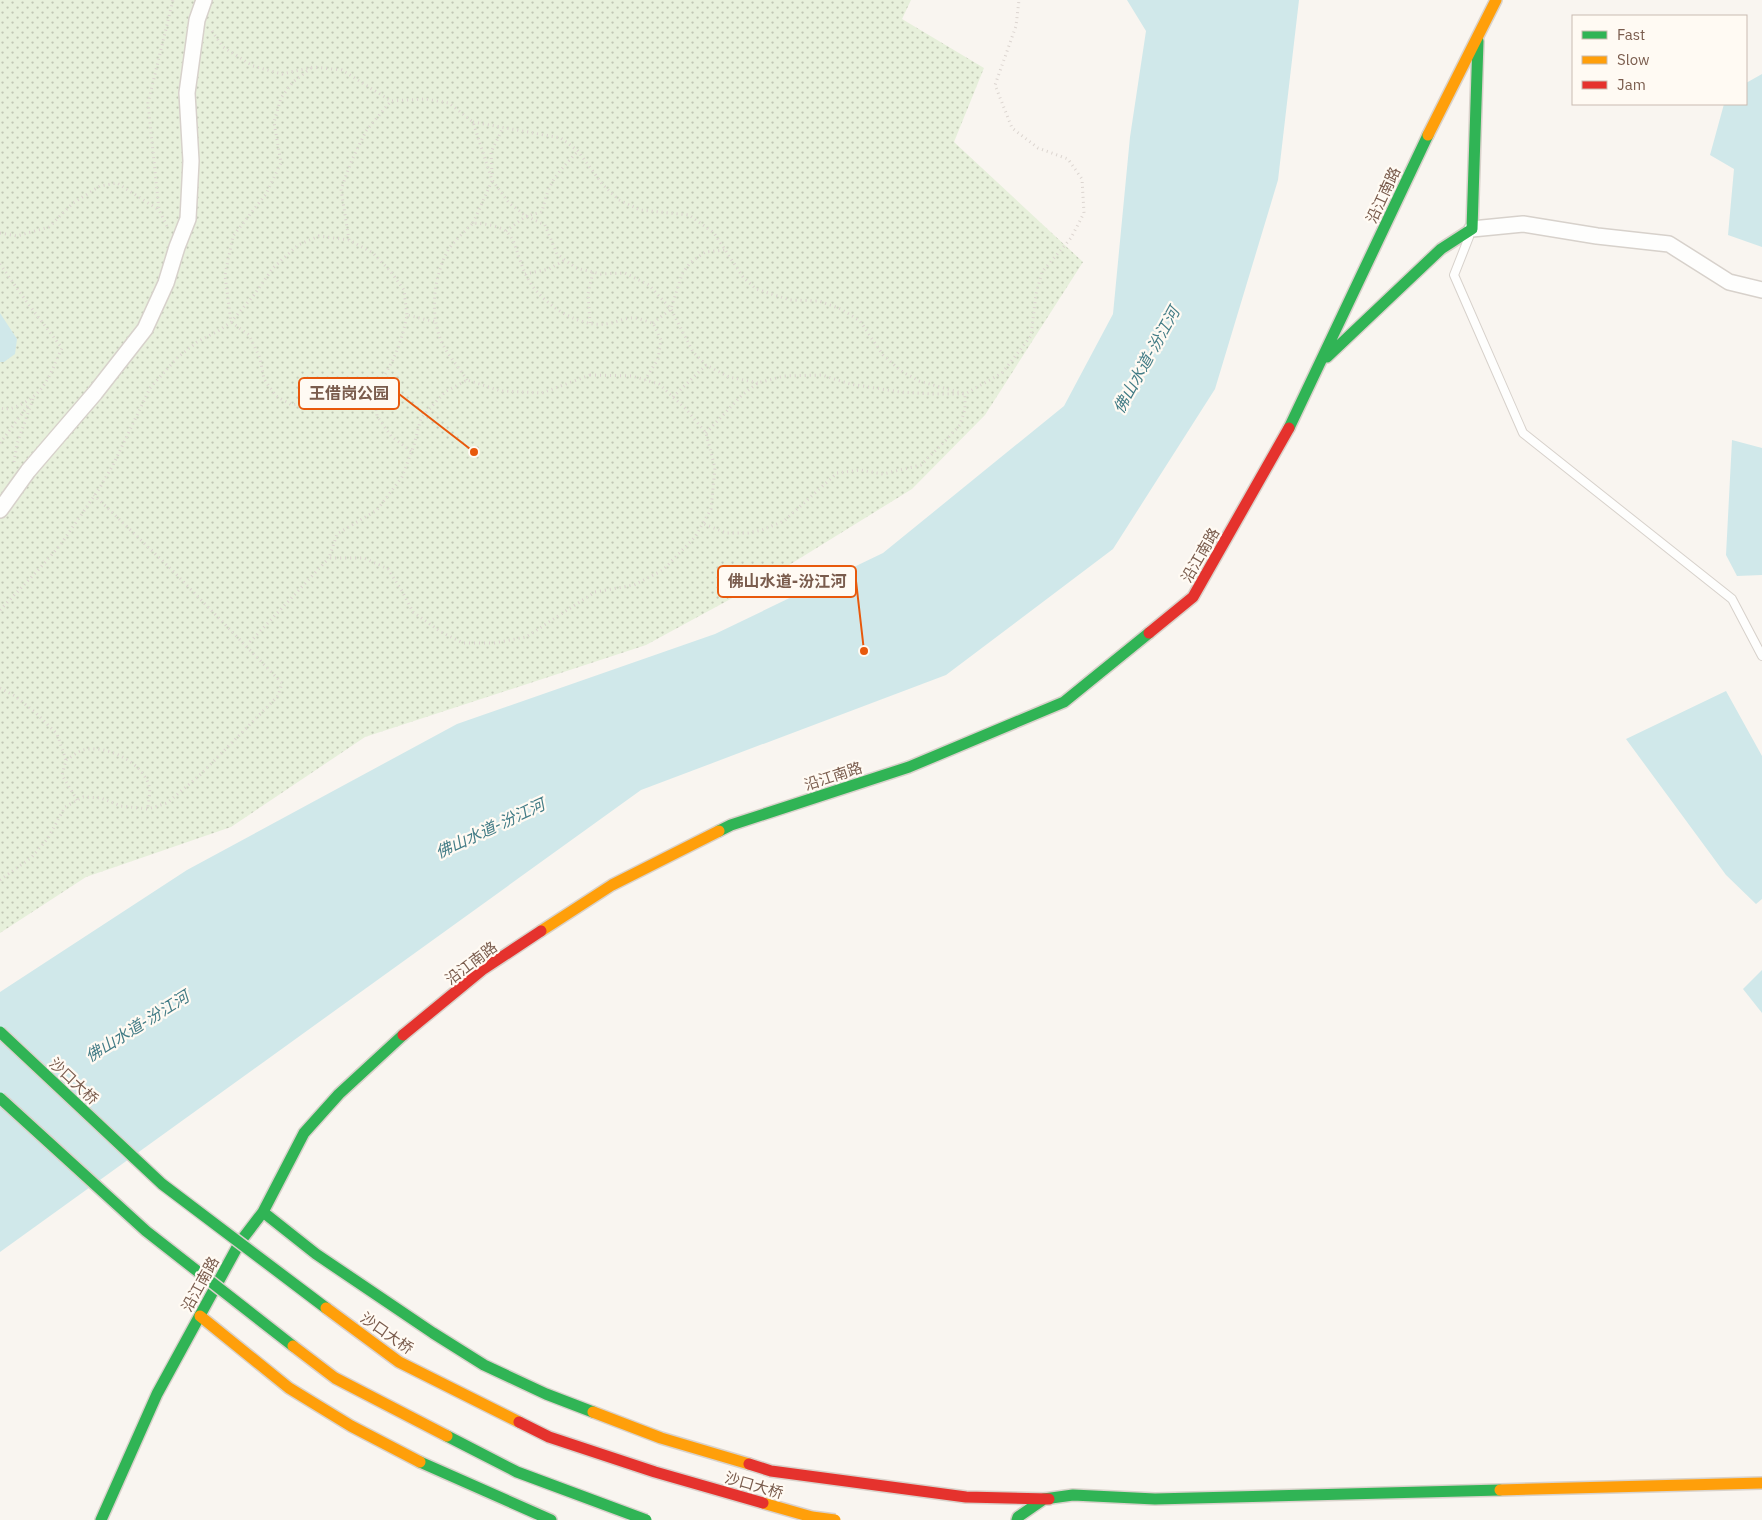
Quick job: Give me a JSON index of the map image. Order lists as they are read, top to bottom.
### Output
{
  "streets": {
    "main road": ["沿江南路", "沙口大桥"]
  },
  "water": ["佛山水道-汾江河"],
  "places": ["王借岗公园", "佛山水道-汾江河"],
  "legend": ["Fast", "Slow", "Jam"]
}
